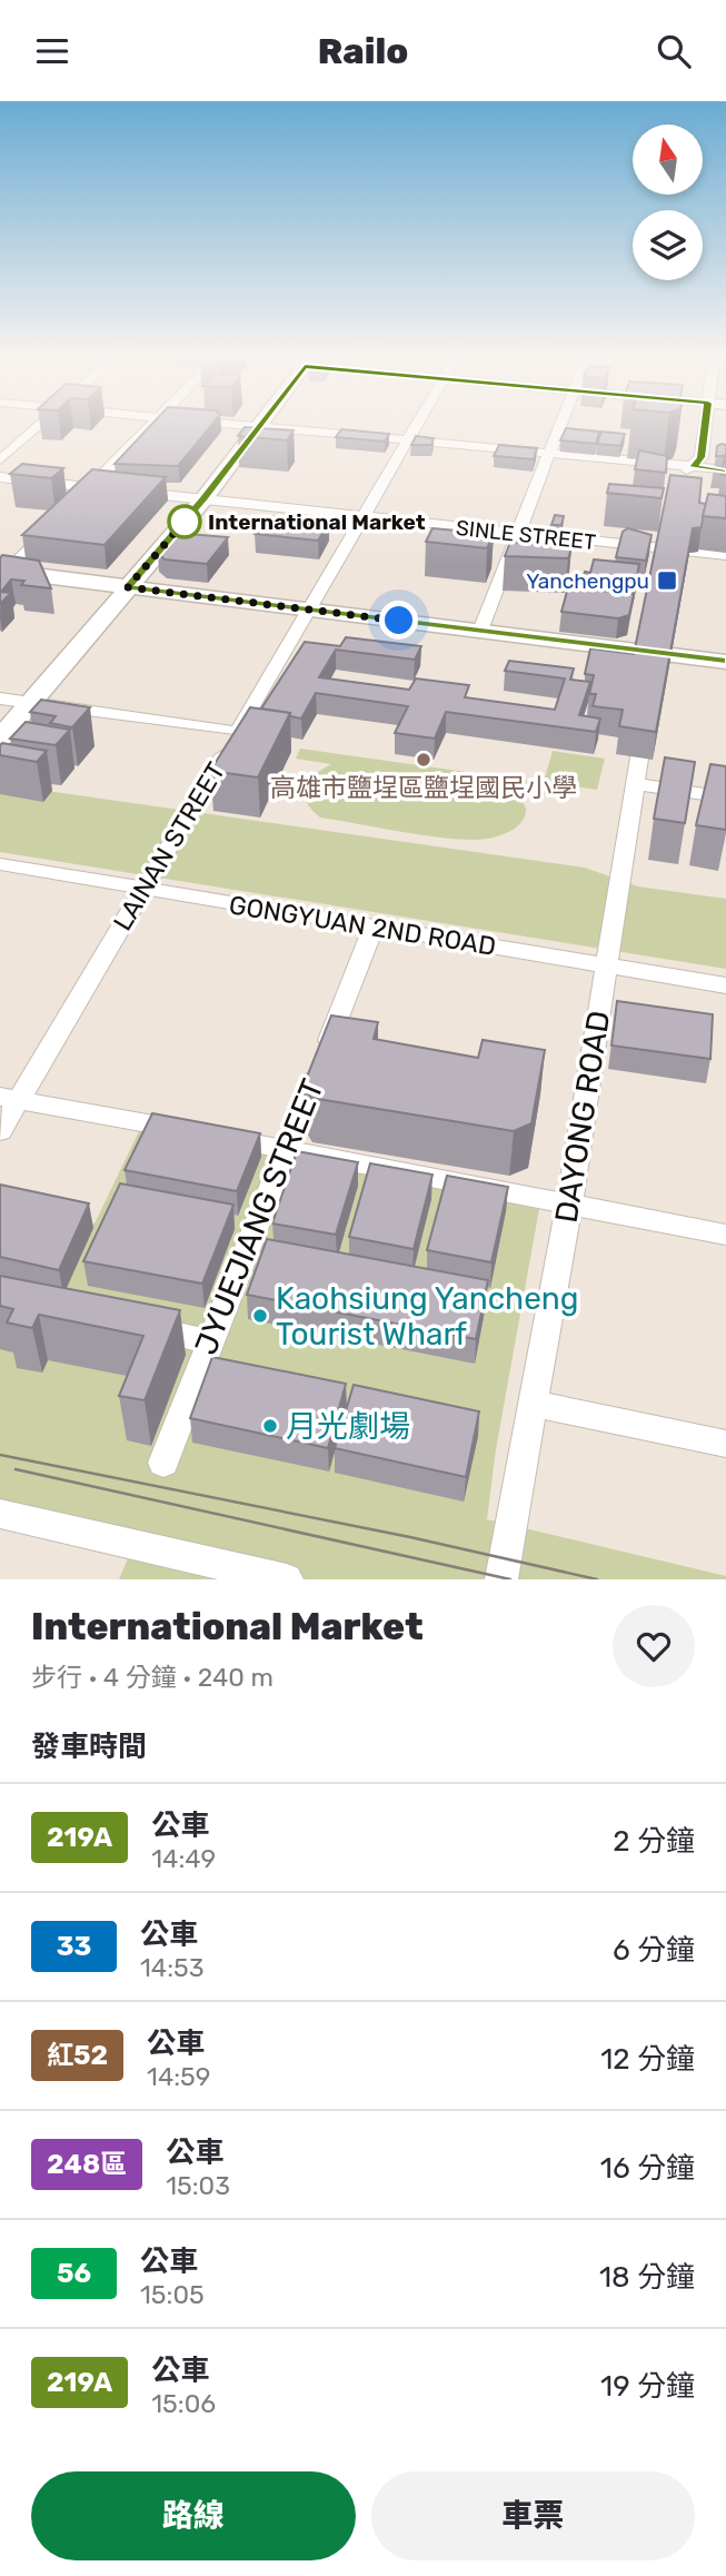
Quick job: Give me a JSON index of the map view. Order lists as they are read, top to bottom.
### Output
{
  "streets": {
    "street": [
      "SINLE STREET",
      "LAINAN STREET",
      "GONGYUAN 2ND ROAD",
      "DAYONG ROAD",
      "JYUEJIANG STREET"
    ]
  },
  "crossings": [
    ["SINLE STREET", "LAINAN STREET"],
    ["LAINAN STREET", "GONGYUAN 2ND ROAD"],
    ["GONGYUAN 2ND ROAD", "DAYONG ROAD"],
    ["GONGYUAN 2ND ROAD", "JYUEJIANG STREET"]
  ],
  "places": {
    "other": [
      "International Market",
      "高雄市鹽埕區鹽埕國民小學",
      "Kaohsiung Yancheng Tourist Wharf",
      "月光劇場"
    ],
    "transit": ["Yanchengpu"]
  },
  "lines": ["bus line 219A"],
  "north": "top",
  "page": {
    "header": "Railo",
    "heading": [
      ["International Market", "步行 · 4 分鐘 · 240 m"],
      "發車時間"
    ],
    "list": [
      {
        "mark": "219A",
        "name": "公車",
        "note": "14:49",
        "value": "2 分鐘"
      },
      {
        "mark": "33",
        "name": "公車",
        "note": "14:53",
        "value": "6 分鐘"
      },
      {
        "mark": "紅52",
        "name": "公車",
        "note": "14:59",
        "value": "12 分鐘"
      },
      {
        "mark": "248區",
        "name": "公車",
        "note": "15:03",
        "value": "16 分鐘"
      },
      {
        "mark": "56",
        "name": "公車",
        "note": "15:05",
        "value": "18 分鐘"
      },
      {
        "mark": "219A",
        "name": "公車",
        "note": "15:06",
        "value": "19 分鐘"
      }
    ],
    "buttons": ["路線", "車票"]
  }
}
